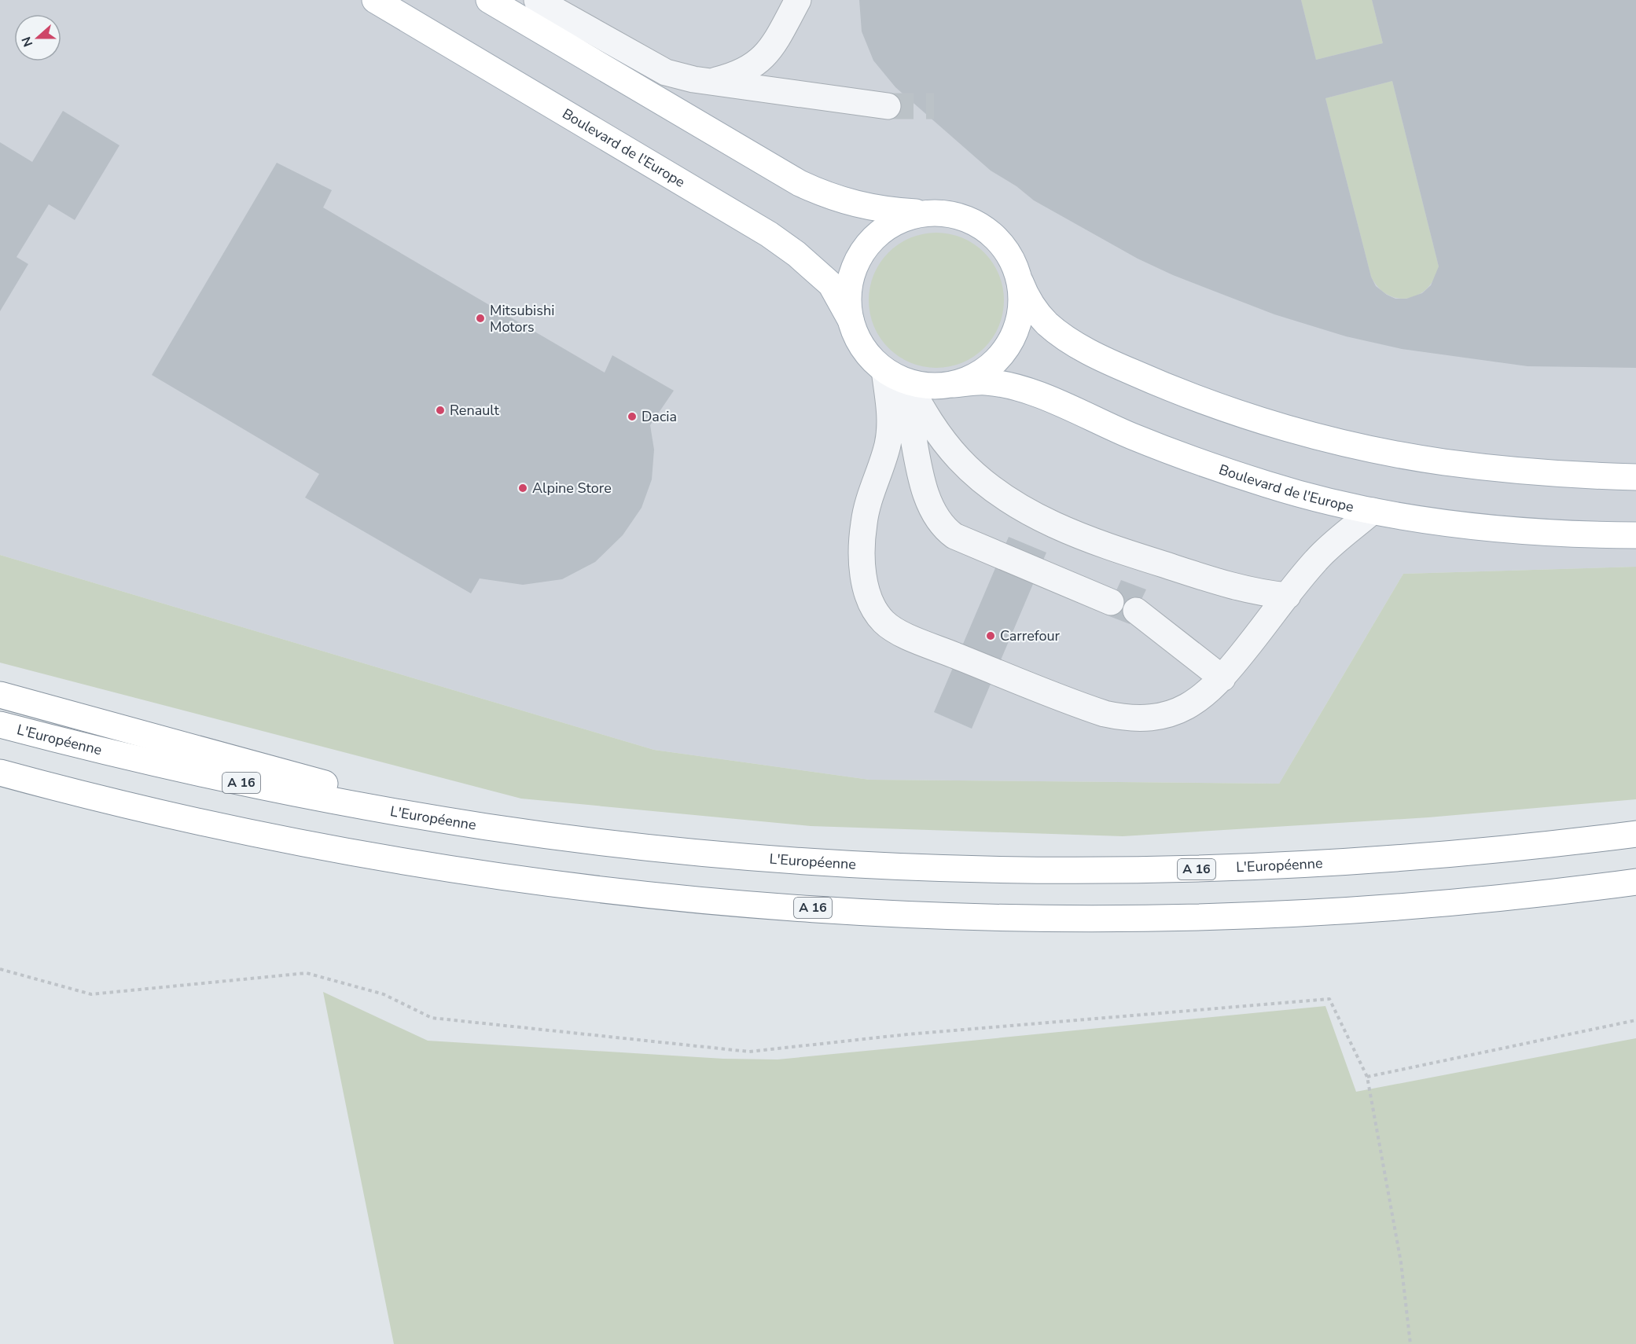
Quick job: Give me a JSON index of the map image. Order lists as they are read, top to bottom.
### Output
{
  "streets": {
    "main road": ["Boulevard de l'Europe", "L'Européenne", "A 16"]
  },
  "places": [
    "Mitsubishi Motors",
    "Renault",
    "Dacia",
    "Alpine Store",
    "Carrefour"
  ],
  "north": "left"
}
